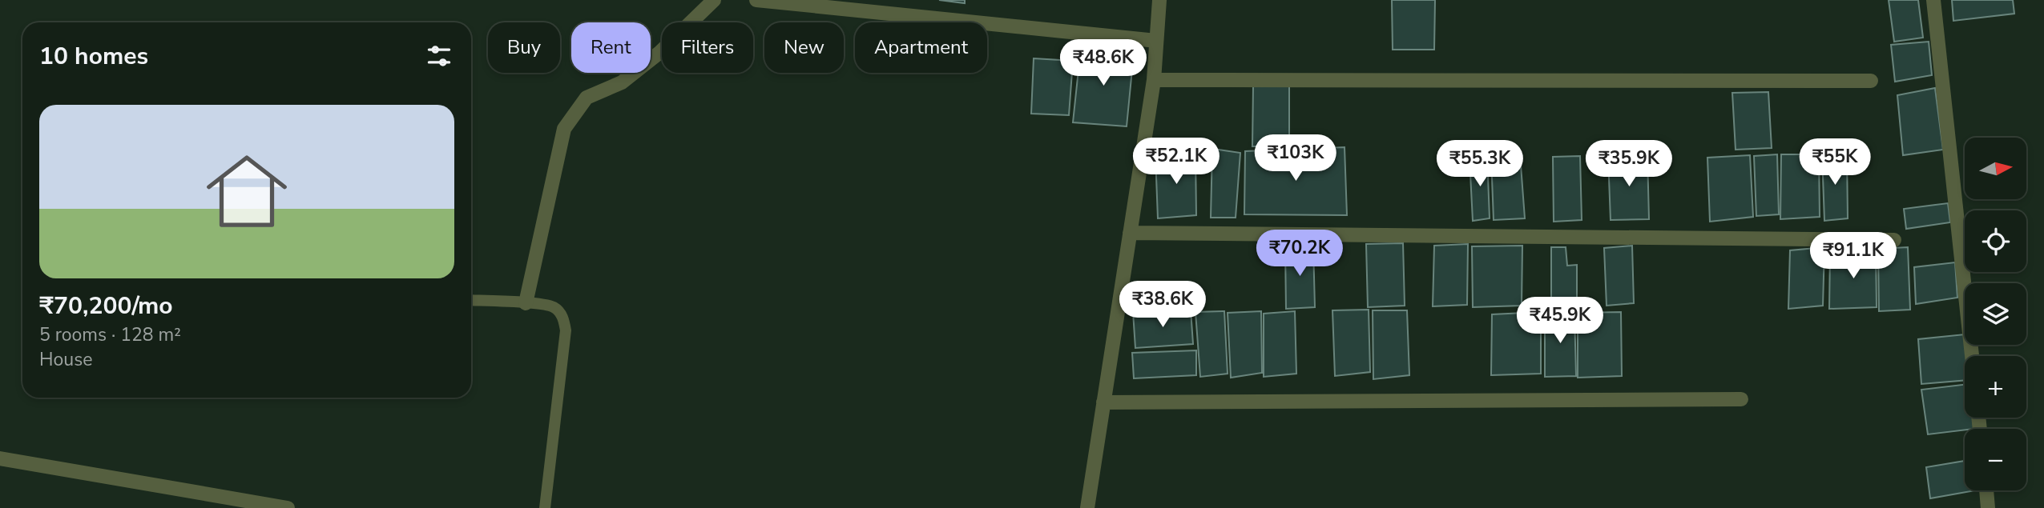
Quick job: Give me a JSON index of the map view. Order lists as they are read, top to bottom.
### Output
{
  "north": "right",
  "page": {
    "chip": [
      "Buy",
      "Rent",
      "Filters",
      "New",
      "Apartment"
    ],
    "heading": "10 homes",
    "price": [
      "₹48.6K",
      "₹103K",
      "₹52.1K",
      "₹55K",
      "₹55.3K",
      "₹35.9K",
      "₹70.2K",
      "₹91.1K",
      "₹38.6K",
      "₹45.9K"
    ],
    "list": [
      {
        "name": "₹70,200/mo",
        "note": "5 rooms · 128 m² · House"
      }
    ],
    "map_buttons": ["+", "−"]
  }
}
